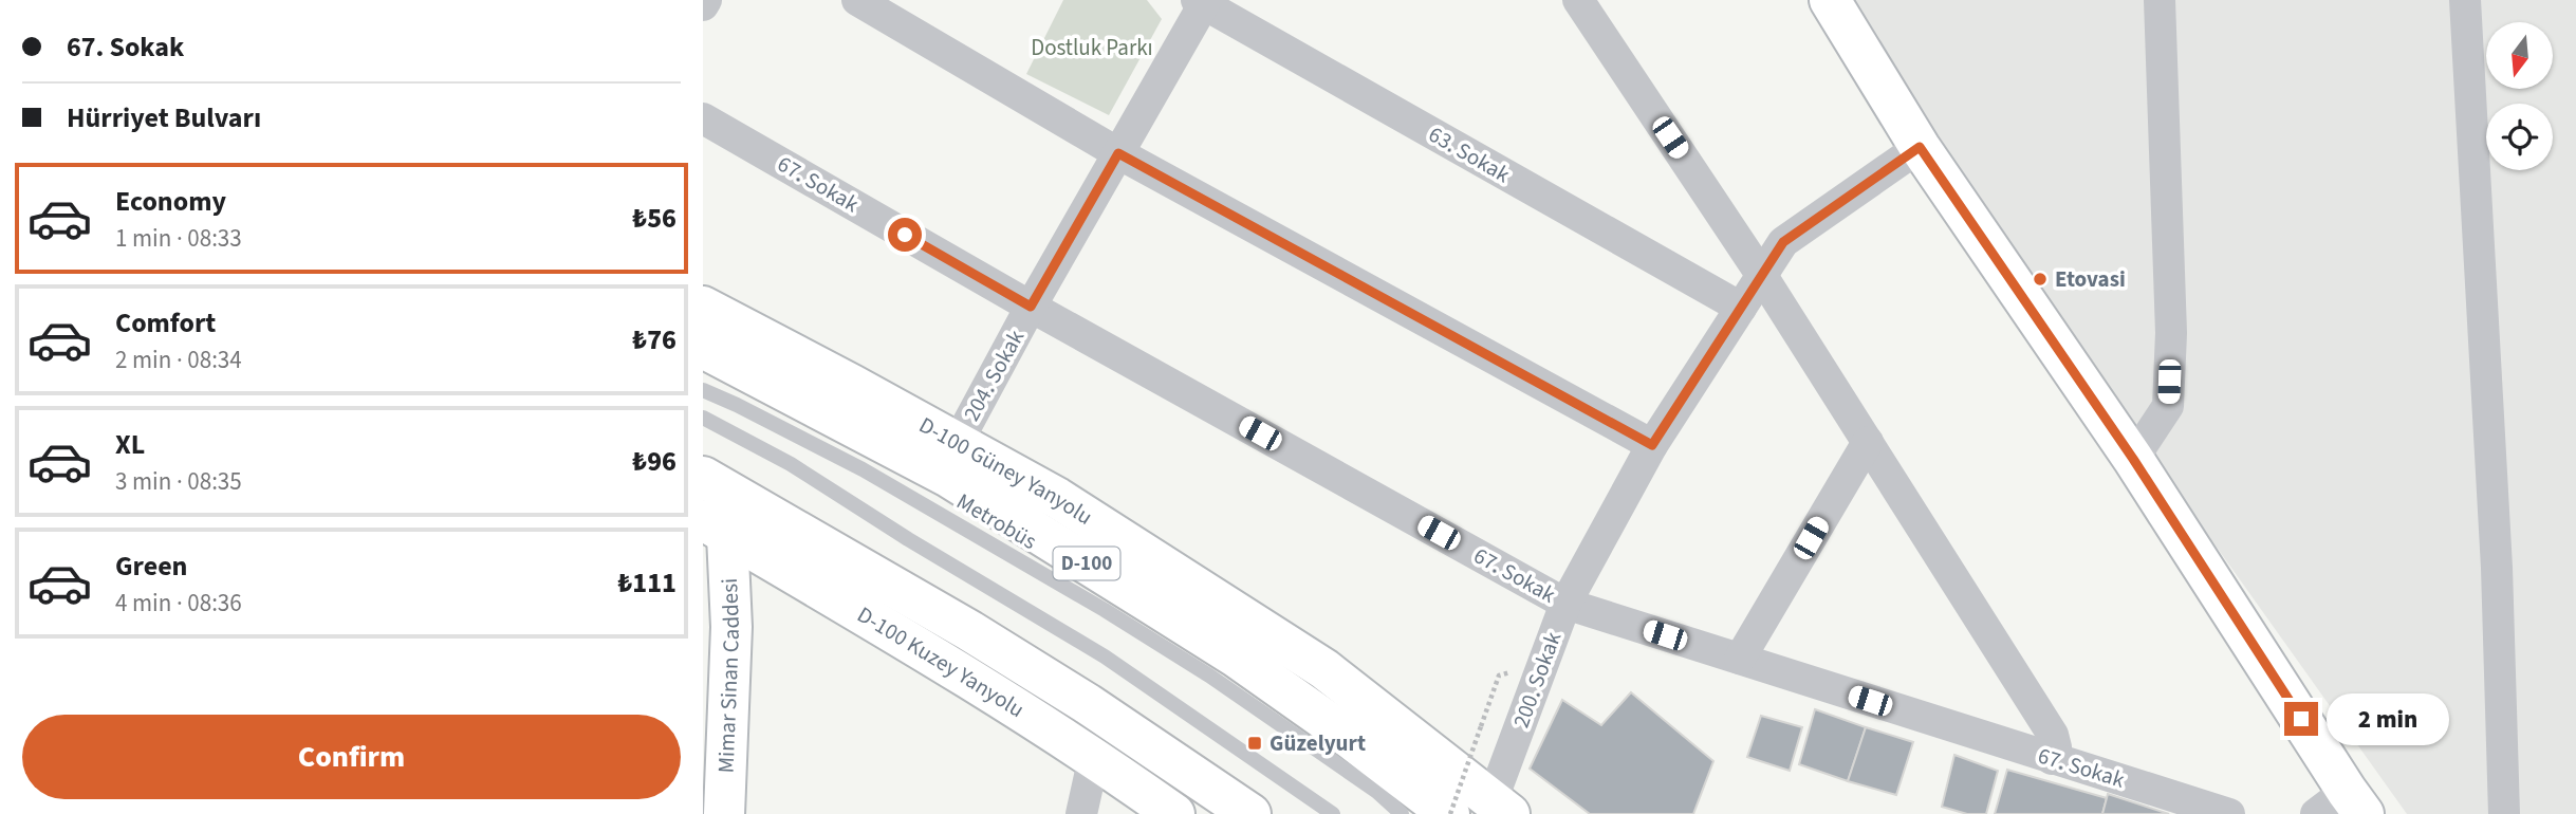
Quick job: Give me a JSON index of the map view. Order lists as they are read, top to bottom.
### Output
{
  "streets": {
    "main road": [
      "D-100 Güney Yanyolu",
      "D-100",
      "D-100 Kuzey Yanyolu",
      "Mimar Sinan Caddesi"
    ],
    "street": [
      "63. Sokak",
      "67. Sokak",
      "204. Sokak",
      "200. Sokak"
    ],
    "lane": ["Metrobüs"]
  },
  "crossings": [
    ["63. Sokak", "204. Sokak"],
    ["63. Sokak", "200. Sokak"],
    ["67. Sokak", "204. Sokak"],
    ["67. Sokak", "200. Sokak"],
    ["204. Sokak", "D-100 Güney Yanyolu"],
    ["D-100 Güney Yanyolu", "200. Sokak"],
    ["D-100 Kuzey Yanyolu", "Mimar Sinan Caddesi"]
  ],
  "parks": ["Dostluk Parkı"],
  "places": {
    "other": ["Etovasi"],
    "transit": ["Güzelyurt"]
  },
  "north": "bottom",
  "page": {
    "banner": ["67. Sokak", "Hürriyet Bulvarı"],
    "list": [
      {
        "name": "Economy",
        "note": "1 min · 08:33",
        "value": "₺56"
      },
      {
        "name": "Comfort",
        "note": "2 min · 08:34",
        "value": "₺76"
      },
      {
        "name": "XL",
        "note": "3 min · 08:35",
        "value": "₺96"
      },
      {
        "name": "Green",
        "note": "4 min · 08:36",
        "value": "₺111"
      }
    ],
    "bubble": "2 min",
    "buttons": "Confirm"
  }
}
